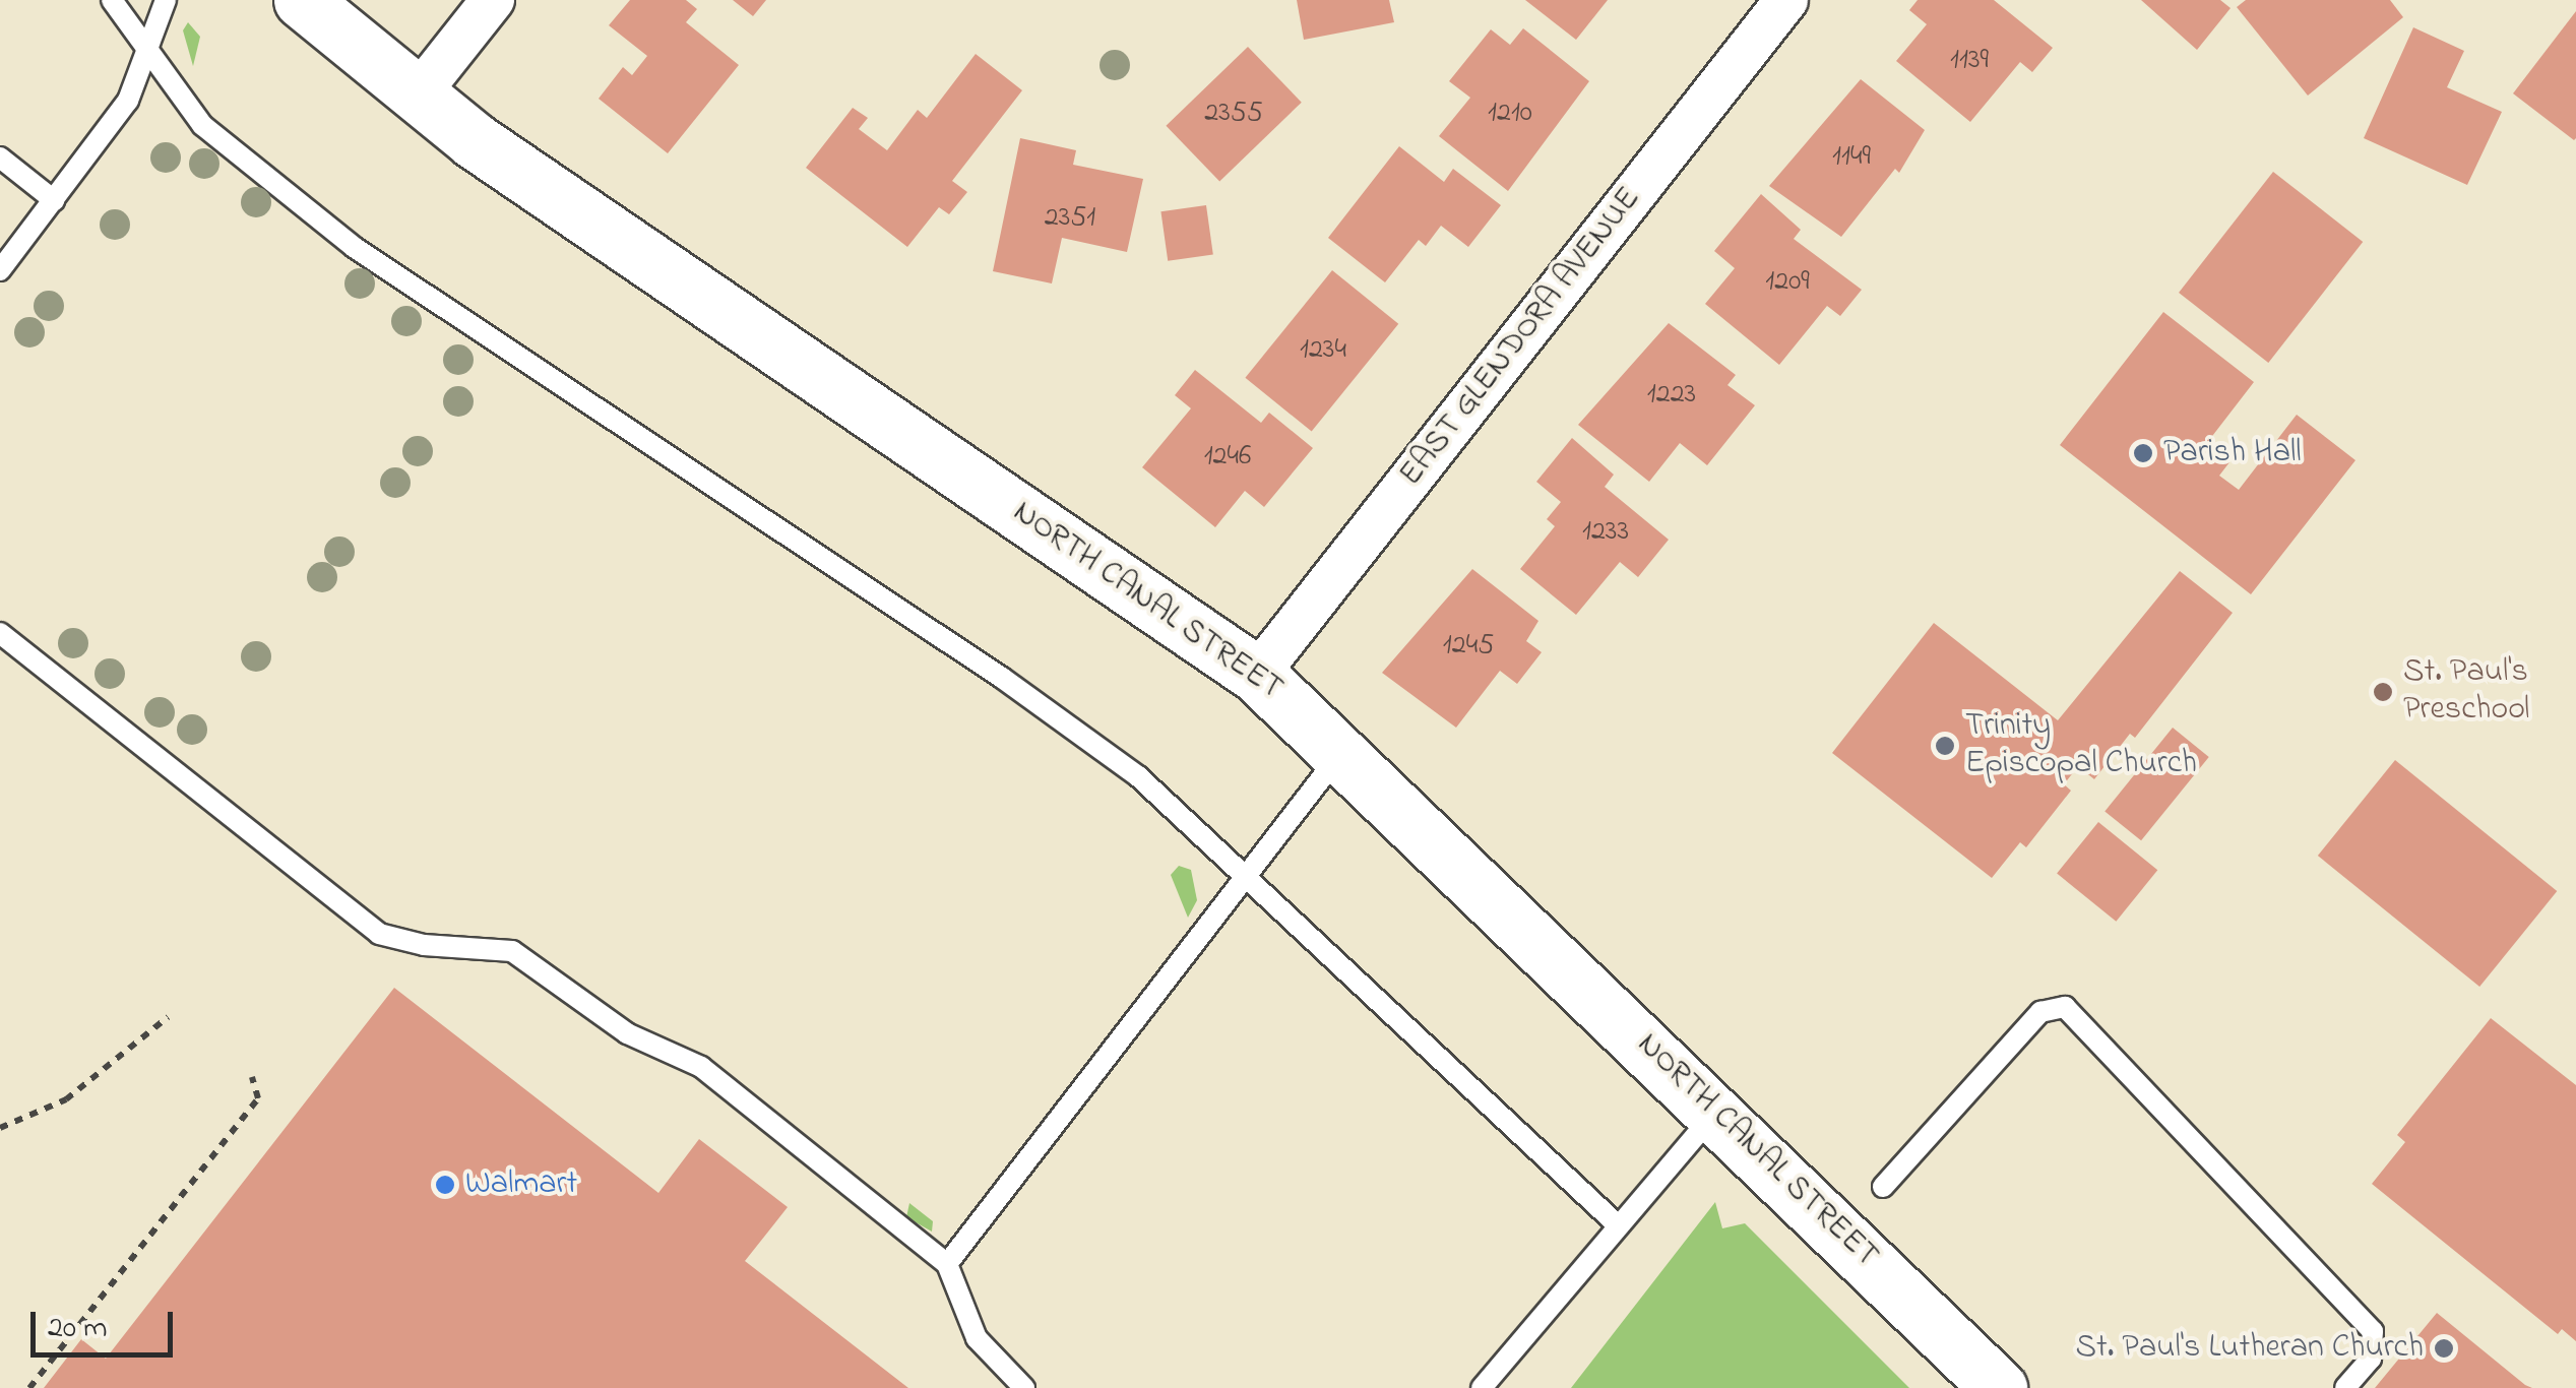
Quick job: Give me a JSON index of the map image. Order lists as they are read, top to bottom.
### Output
{
  "streets": {
    "street": ["EAST GLENDORA AVENUE", "NORTH CANAL STREET"]
  },
  "crossings": [
    ["EAST GLENDORA AVENUE", "NORTH CANAL STREET"]
  ],
  "places": [
    "Parish Hall",
    "St. Paul's Preschool",
    "Trinity Episcopal Church",
    "Walmart",
    "St. Paul's Lutheran Church"
  ],
  "house_numbers": [
    "1139",
    "2355",
    "1210",
    "1149",
    "2351",
    "1209",
    "1234",
    "1223",
    "1246",
    "1233",
    "1245"
  ],
  "scale_bar": "20 m"
}
